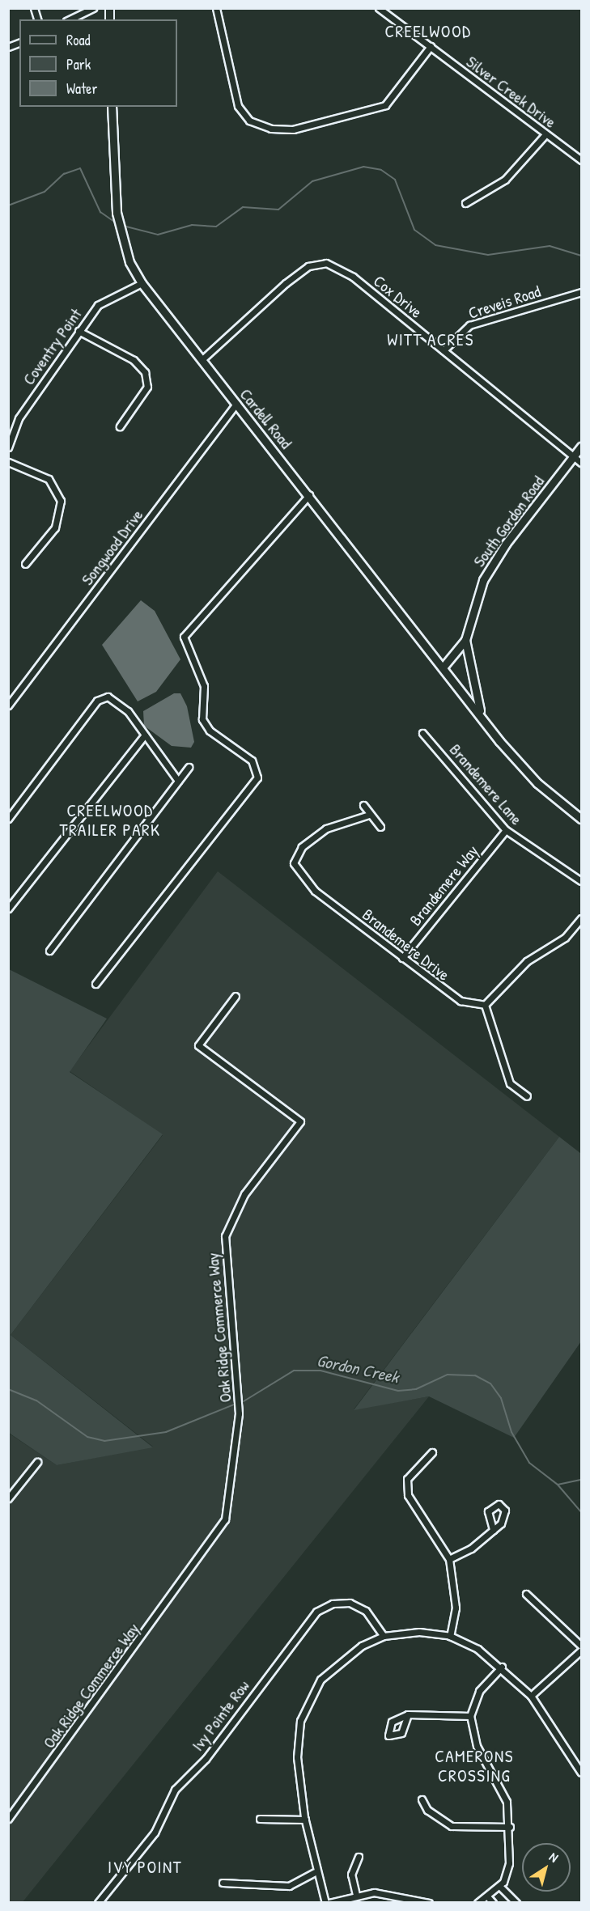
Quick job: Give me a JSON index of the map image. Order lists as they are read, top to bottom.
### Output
{
  "streets": {
    "street": [
      "Silver Creek Drive",
      "Cox Drive",
      "Creveis Road",
      "Coventry Point",
      "Cardell Road",
      "South Gordon Road",
      "Songwood Drive",
      "Brandemere Lane",
      "Brandemere Way",
      "Brandemere Drive",
      "Oak Ridge Commerce Way",
      "Ivy Pointe Row"
    ]
  },
  "crossings": [
    ["Cox Drive", "Creveis Road"],
    ["Cox Drive", "Cardell Road"],
    ["Cox Drive", "South Gordon Road"],
    ["Coventry Point", "Cardell Road"],
    ["Cardell Road", "South Gordon Road"],
    ["Cardell Road", "Songwood Drive"],
    ["Brandemere Lane", "Brandemere Way"],
    ["Brandemere Way", "Brandemere Drive"]
  ],
  "districts": [
    "CREELWOOD",
    "WITT ACRES",
    "CREELWOOD TRAILER PARK",
    "CAMERONS CROSSING",
    "IVY POINT"
  ],
  "water": ["Gordon Creek"],
  "legend": ["Road", "Park", "Water"],
  "north": "top right"
}
